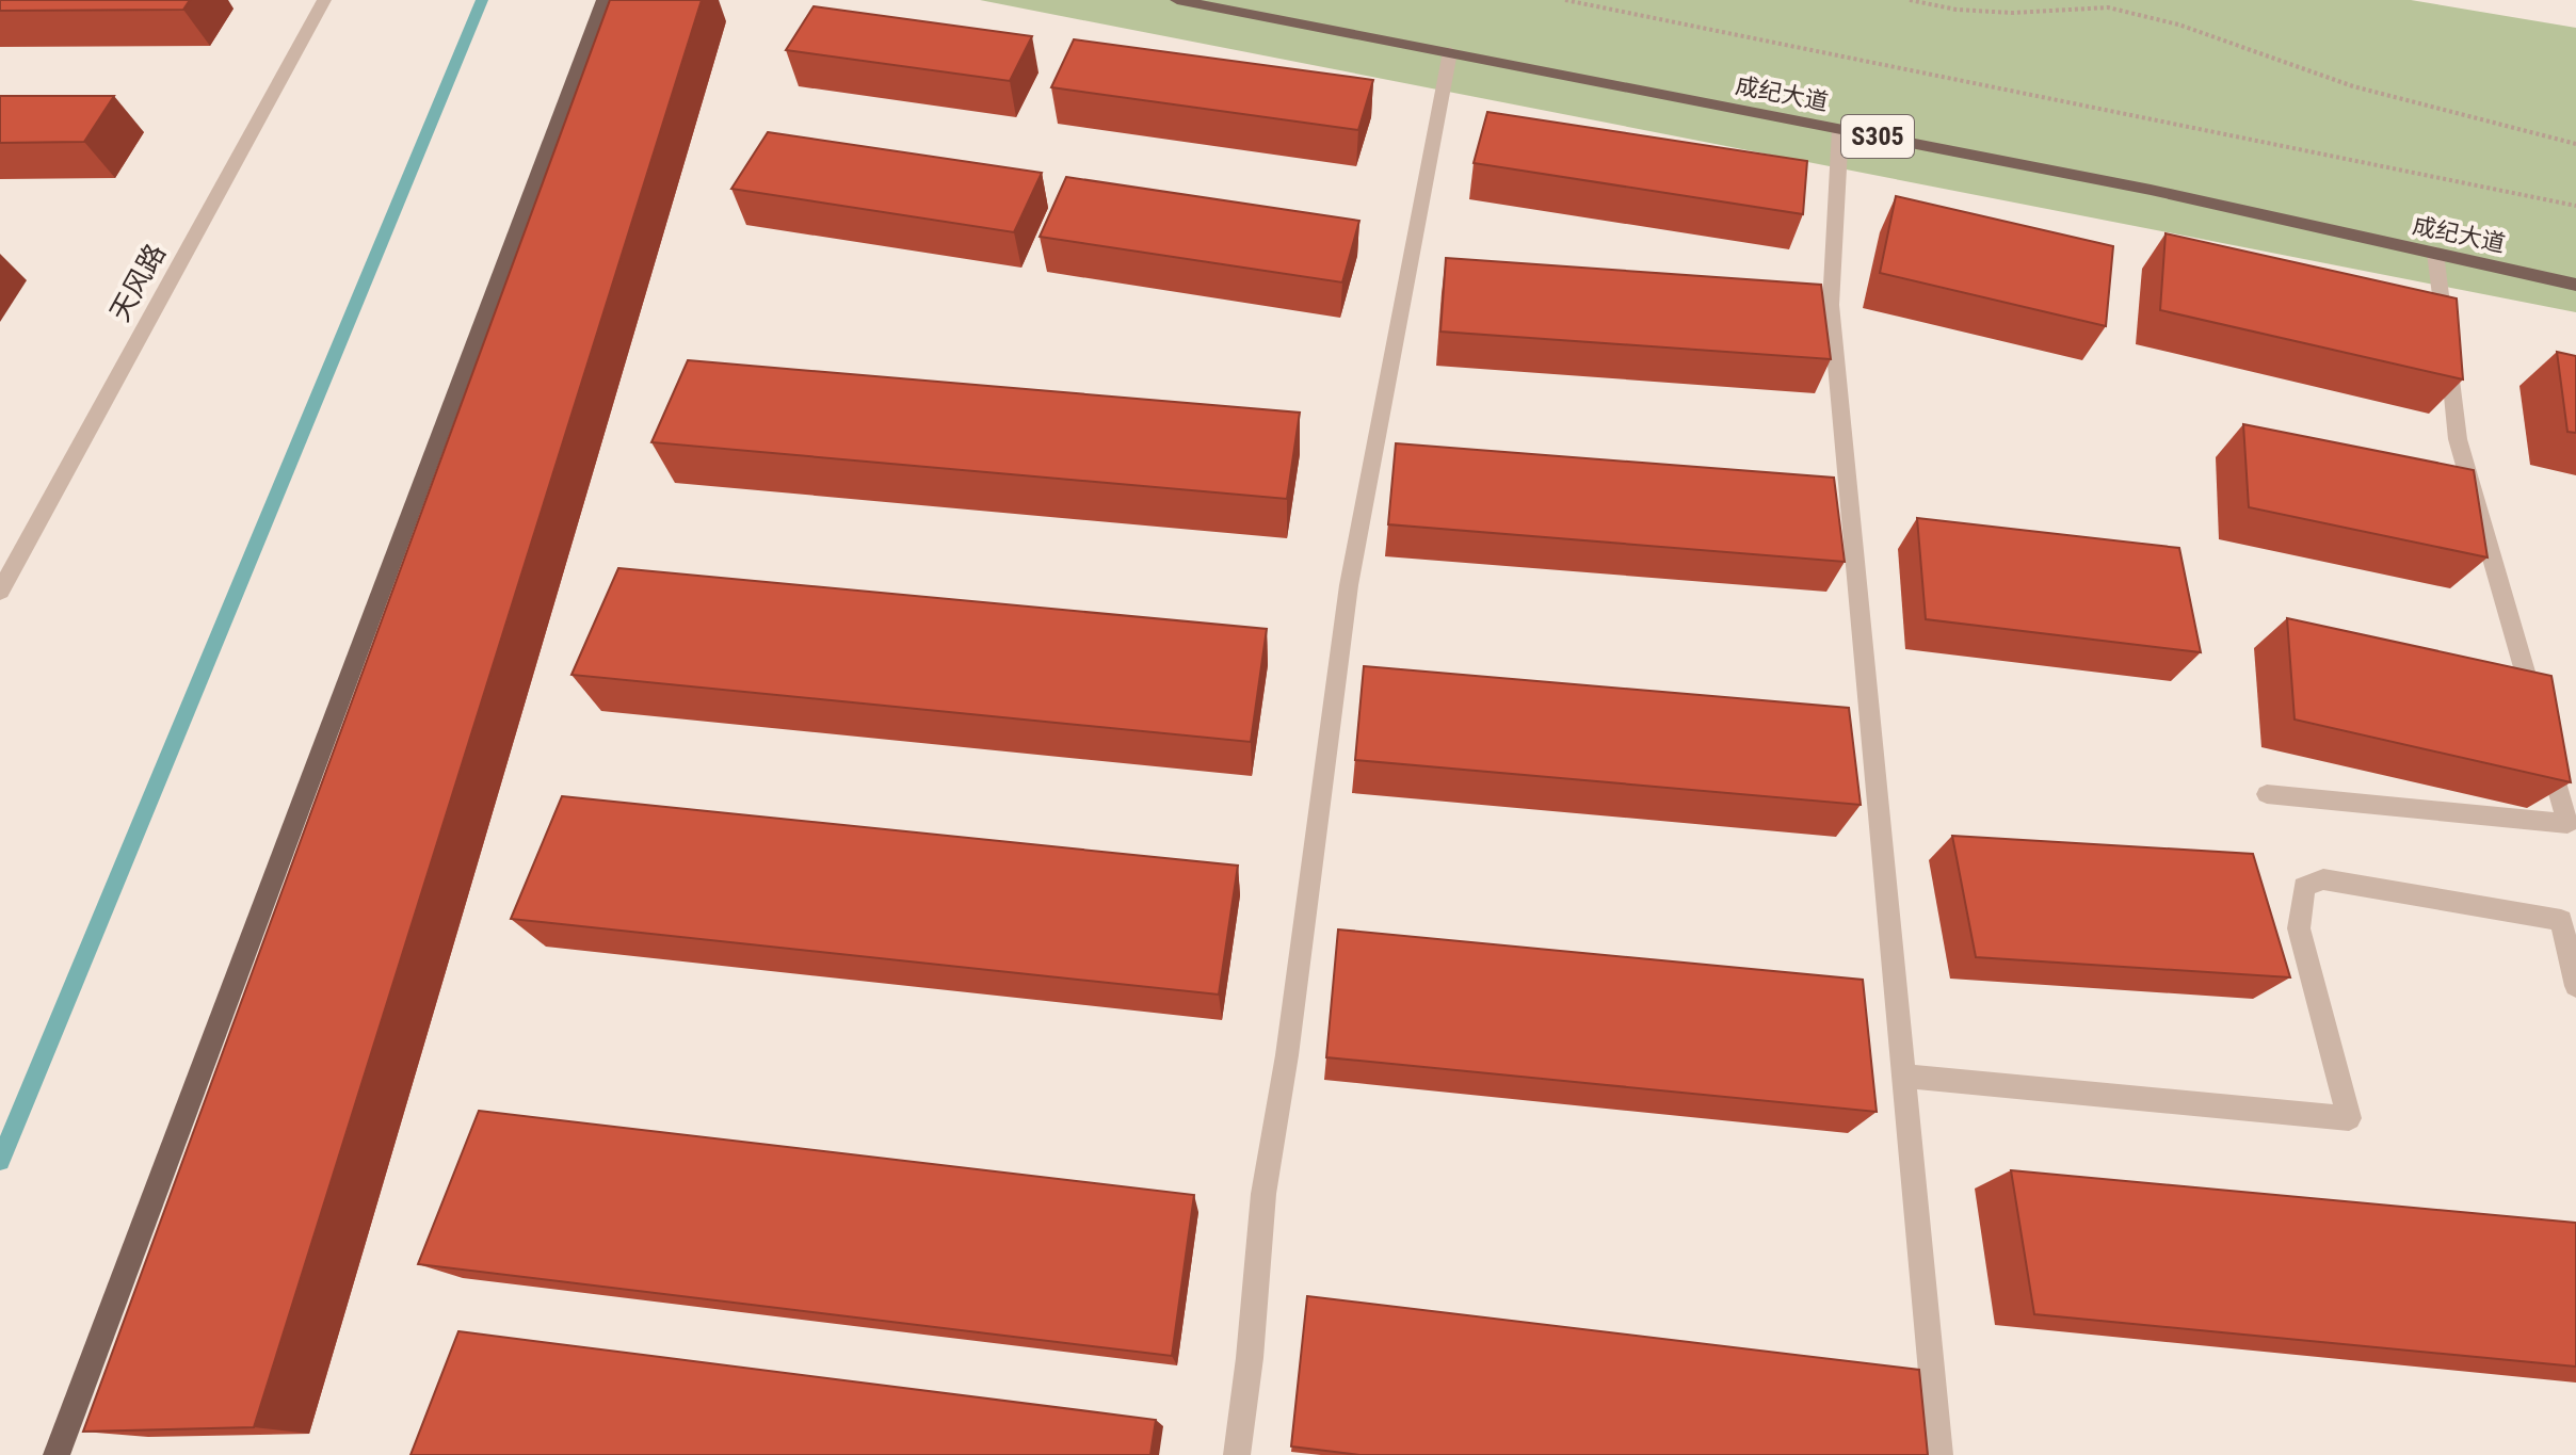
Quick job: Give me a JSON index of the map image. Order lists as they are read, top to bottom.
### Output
{
  "streets": {
    "main road": ["成纪大道", "S305"],
    "street": ["天风路"]
  }
}
